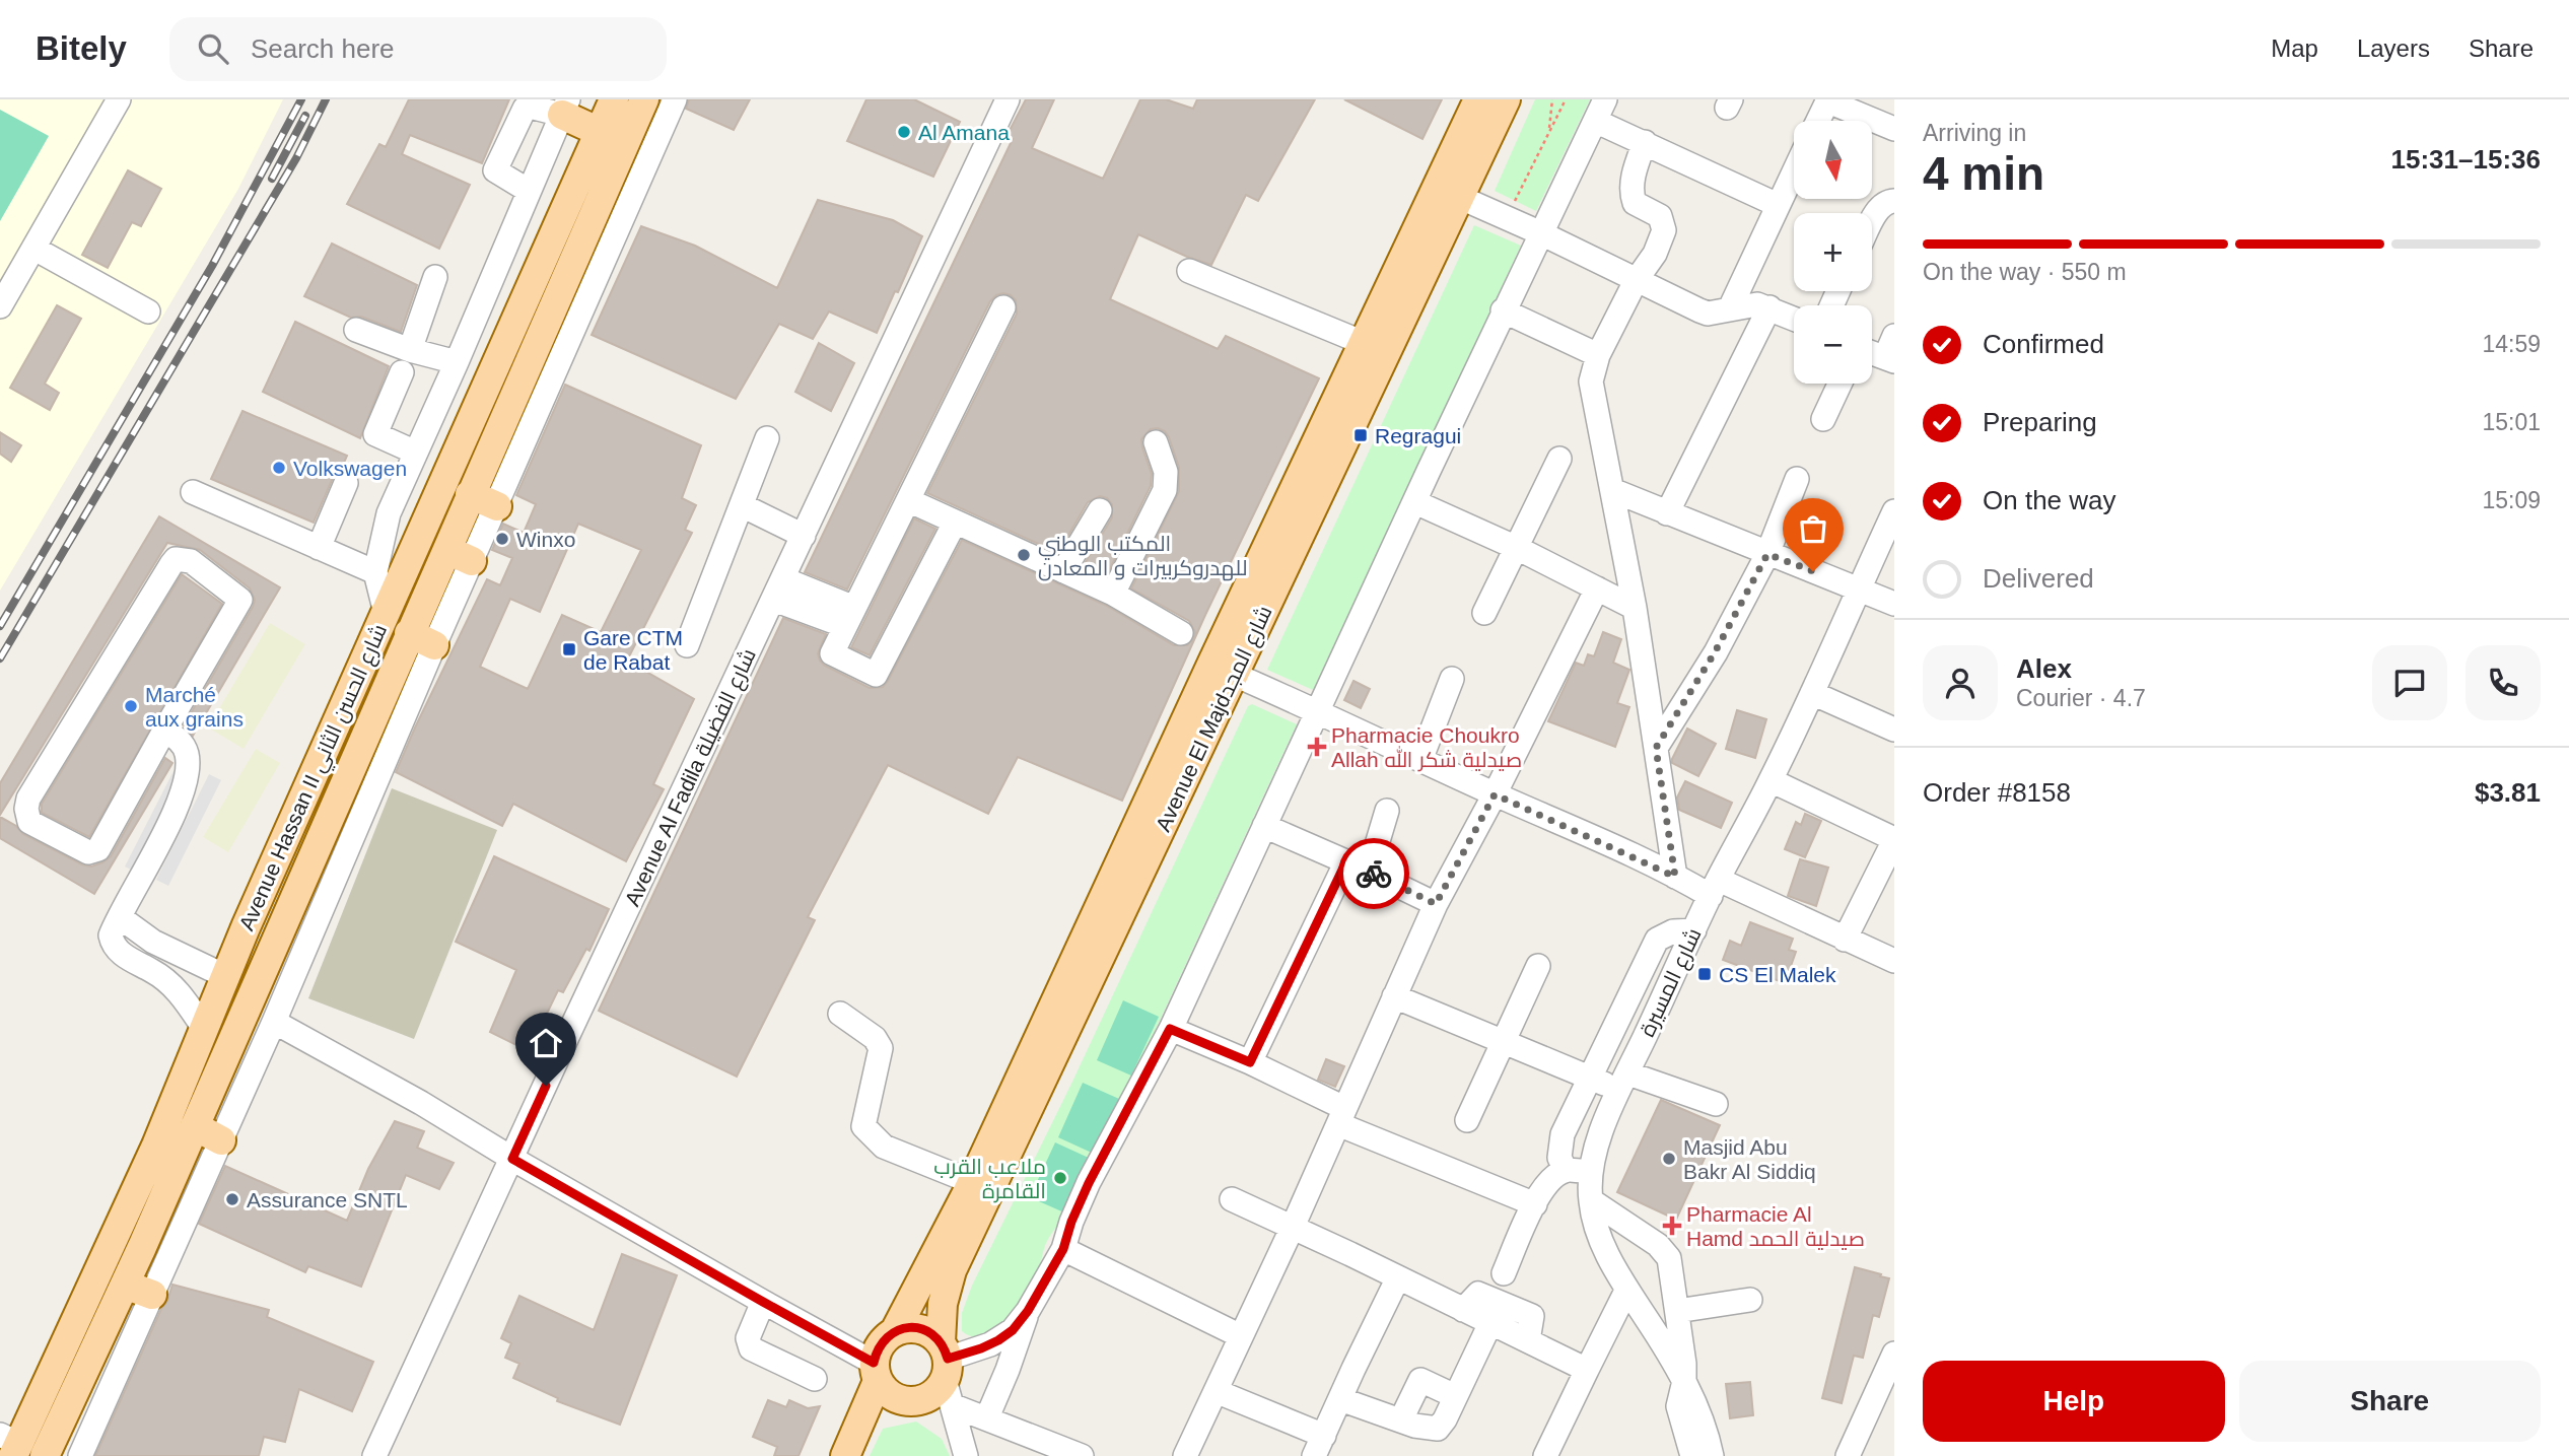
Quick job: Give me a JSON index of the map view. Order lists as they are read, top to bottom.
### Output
{
  "streets": {
    "main road": ["Avenue El Majdشارع المجد", "Avenue Hassan II شارع الحسن الثاني"],
    "street": ["Avenue Al Fadila شارع الفضيلة", "شارع المسيرة"]
  },
  "places": {
    "other": [
      "Al Amana",
      "Volkswagen",
      "Winxo",
      "المكتب الوطني للهدروكربيرات و المعادن",
      "Marché aux grains",
      "Masjid Abu Bakr Al Siddiq",
      "ملاعب القرب القامرة",
      "Assurance SNTL"
    ],
    "transit": ["Regragui", "Gare CTM de Rabat", "CS El Malek"],
    "health": ["Pharmacie Choukro Allah صيدلية شكر الله", "Pharmacie Al Hamd صيدلية الحمد"]
  },
  "north": "bottom",
  "page": {
    "header": "Bitely",
    "search": "Search here",
    "nav": ["Map", "Layers", "Share"],
    "heading": ["4 min", "Arriving in", "15:31–15:36"],
    "panel": [
      "Alex",
      "Courier · 4.7",
      "Order #8158",
      "$3.81"
    ],
    "map_buttons": ["+", "−"],
    "bar": "On the way · 550 m",
    "list": [
      ["Confirmed", "14:59"],
      ["Preparing", "15:01"],
      ["On the way", "15:09"],
      "Delivered"
    ],
    "buttons": ["Help", "Share"]
  }
}
